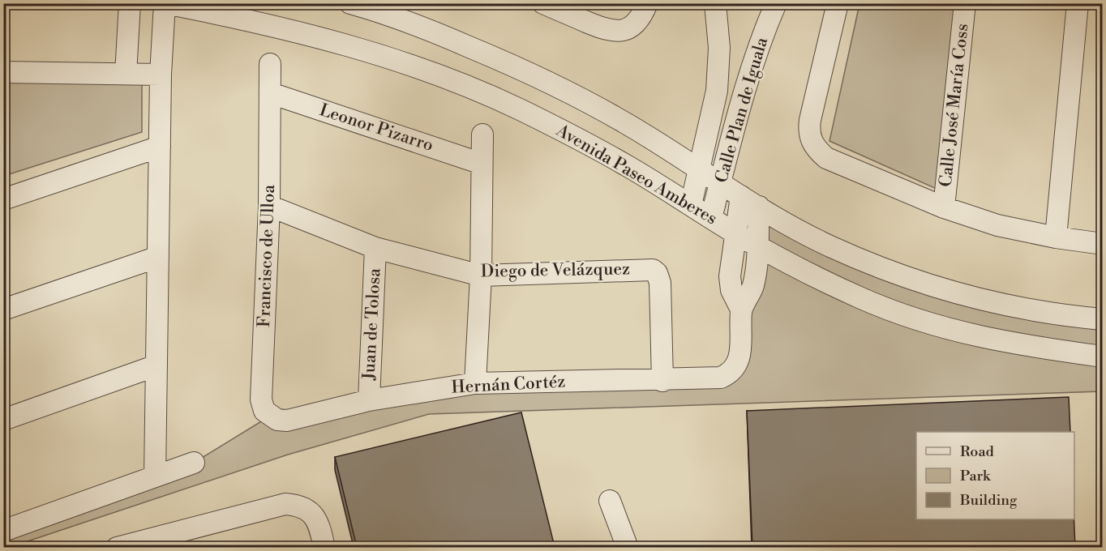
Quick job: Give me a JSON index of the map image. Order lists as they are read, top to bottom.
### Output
{
  "streets": {
    "street": [
      "Calle José María Coss",
      "Calle Plan de Iguala",
      "Leonor Pizarro",
      "Avenida Paseo Amberes",
      "Francisco de Ulloa",
      "Diego de Velázquez",
      "Juan de Tolosa",
      "Hernán Cortéz"
    ]
  },
  "crossings": [
    ["Calle Plan de Iguala", "Avenida Paseo Amberes"],
    ["Leonor Pizarro", "Francisco de Ulloa"],
    ["Francisco de Ulloa", "Diego de Velázquez"],
    ["Francisco de Ulloa", "Hernán Cortéz"],
    ["Diego de Velázquez", "Juan de Tolosa"],
    ["Diego de Velázquez", "Hernán Cortéz"],
    ["Juan de Tolosa", "Hernán Cortéz"]
  ],
  "legend": ["Road", "Park", "Building"]
}
